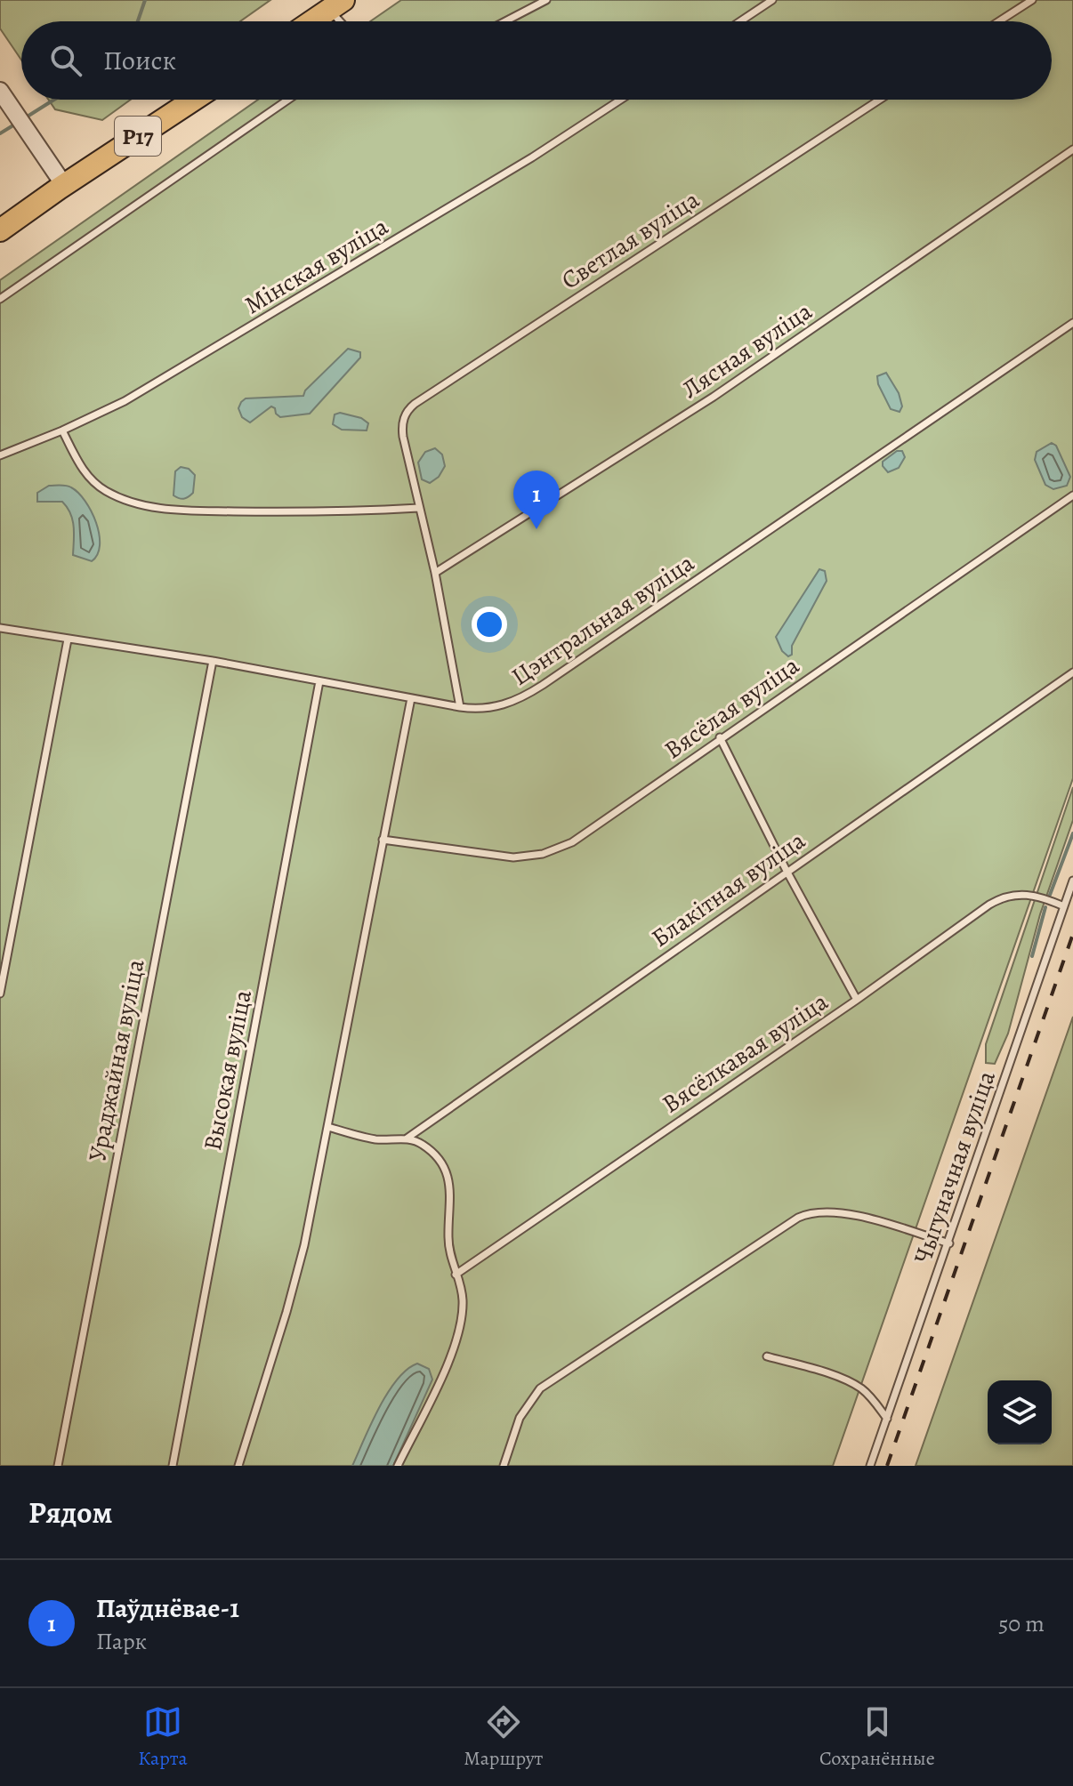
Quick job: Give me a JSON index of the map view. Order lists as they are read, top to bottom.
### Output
{
  "streets": {
    "highway": ["Р17"],
    "lane": [
      "Светлая вуліца",
      "Мінская вуліца",
      "Лясная вуліца",
      "Цэнтральная вуліца",
      "Вясёлая вуліца",
      "Блакітная вуліца",
      "Вясёлкавая вуліца",
      "Ураджайная вуліца",
      "Высокая вуліца",
      "Чыгуначная вуліца"
    ]
  },
  "crossings": [
    ["Цэнтральная вуліца", "Ураджайная вуліца"],
    ["Цэнтральная вуліца", "Высокая вуліца"],
    ["Вясёлкавая вуліца", "Чыгуначная вуліца"]
  ],
  "page": {
    "search": "Поиск",
    "pins": "1",
    "heading": "Рядом",
    "list": [
      {
        "mark": "1",
        "name": "Паўднёвае-1",
        "note": "Парк",
        "value": "50 m"
      }
    ],
    "nav": ["Карта", "Маршрут", "Сохранённые"]
  }
}
